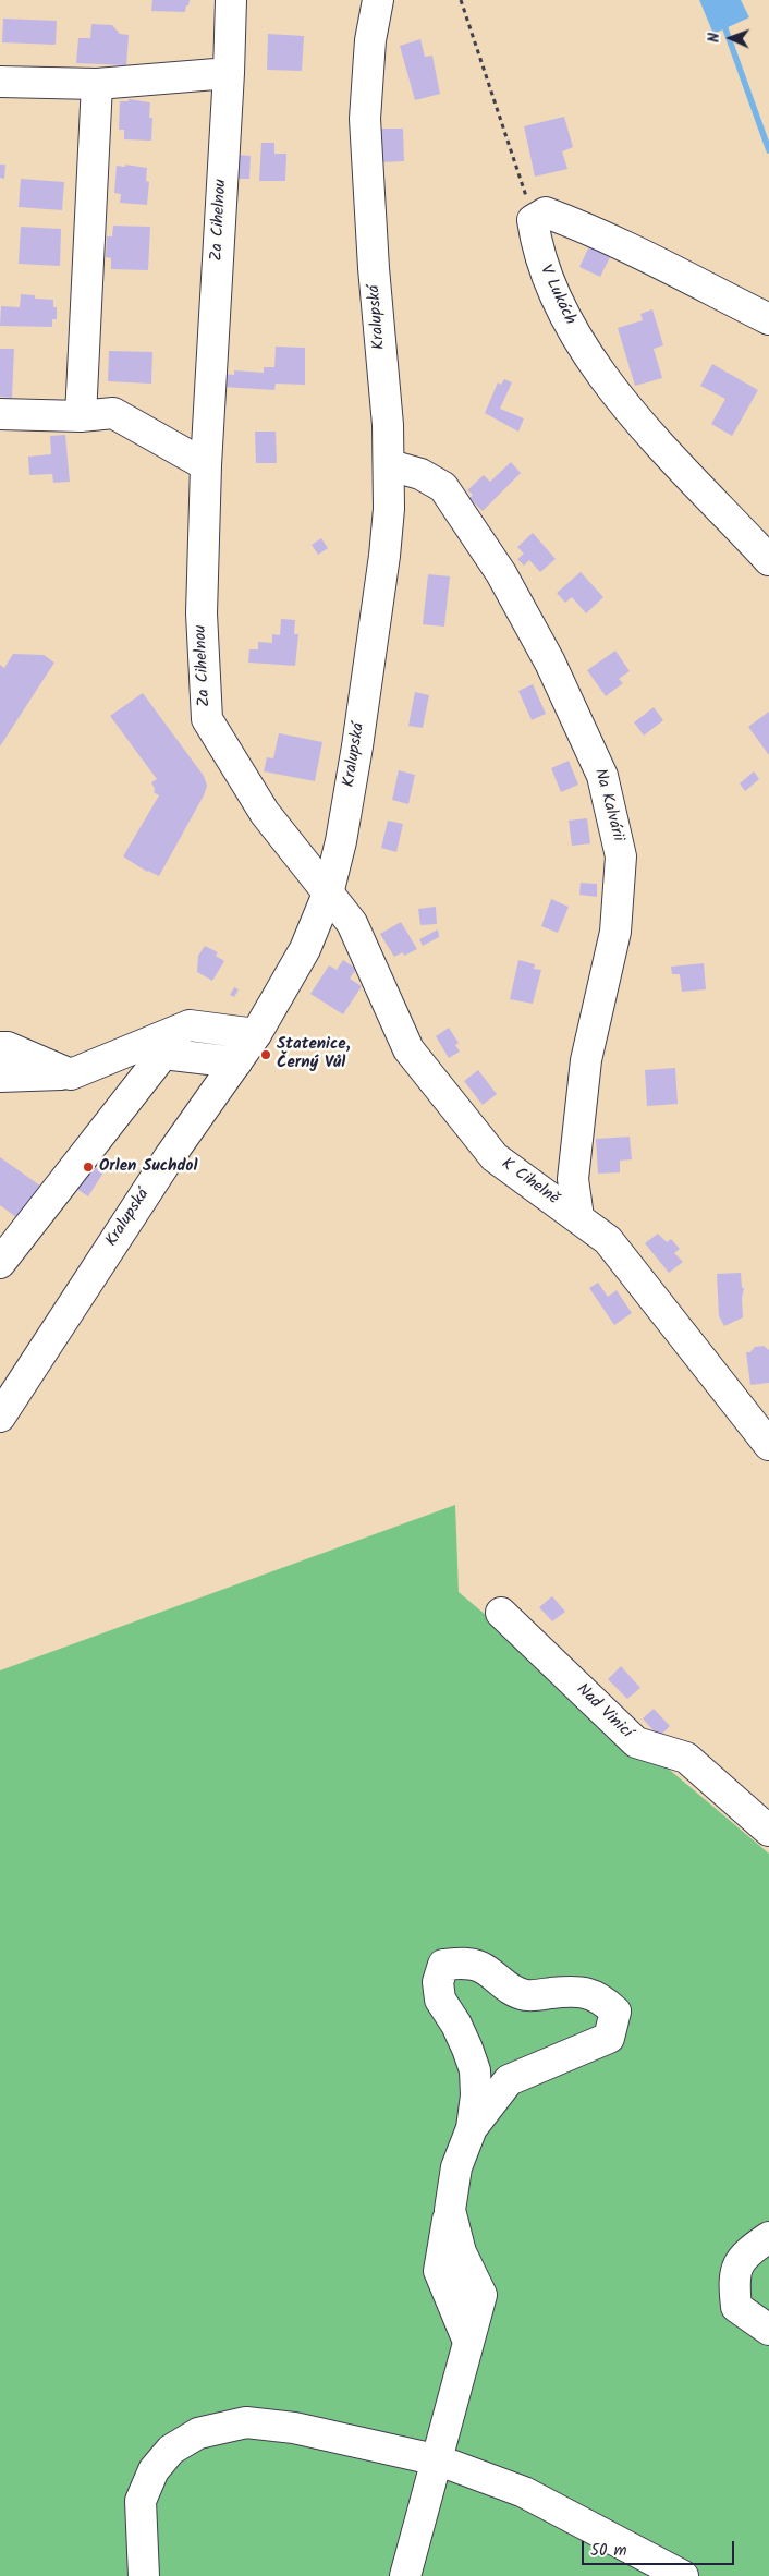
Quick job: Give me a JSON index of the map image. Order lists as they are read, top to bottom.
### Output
{
  "streets": {
    "street": [
      "Za Cihelnou",
      "V Lukách",
      "Kralupská",
      "Na Kalvárii",
      "K Cihelně",
      "Nad Vinicí"
    ]
  },
  "crossings": [
    ["Za Cihelnou", "Kralupská"],
    ["Za Cihelnou", "K Cihelně"],
    ["Kralupská", "Na Kalvárii"],
    ["Kralupská", "K Cihelně"],
    ["Na Kalvárii", "K Cihelně"]
  ],
  "places": ["Statenice, Černý Vůl", "Orlen Suchdol"],
  "scale_bar": "50 m",
  "north": "left"
}
